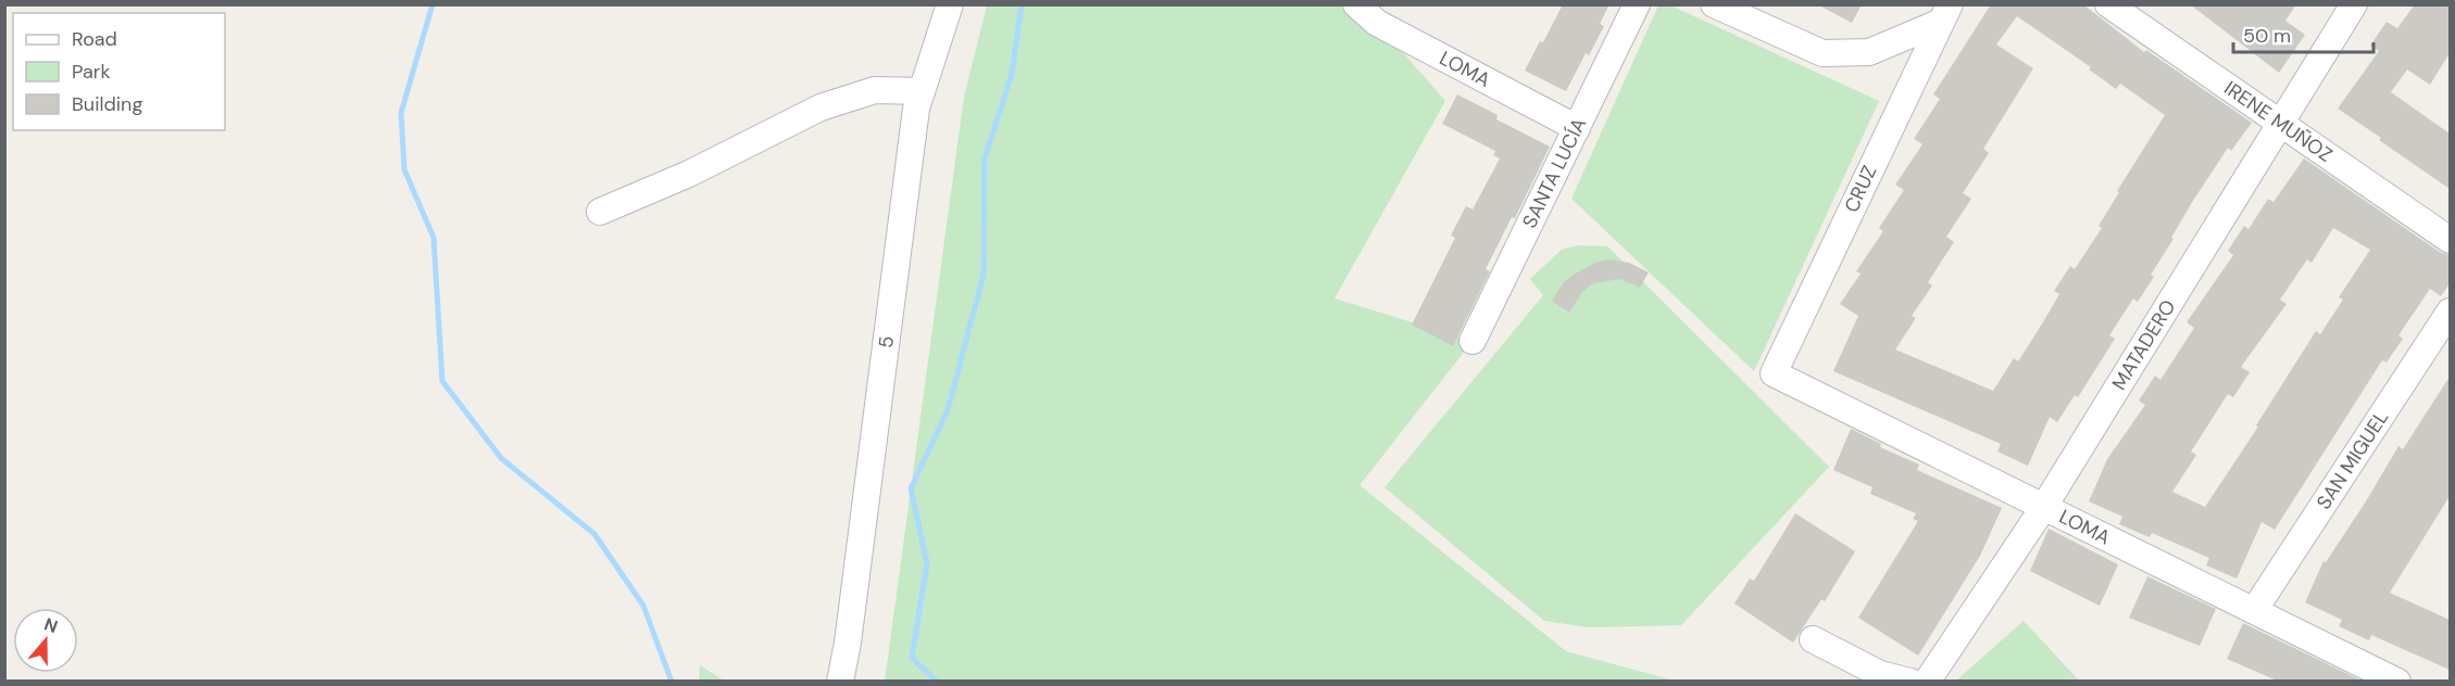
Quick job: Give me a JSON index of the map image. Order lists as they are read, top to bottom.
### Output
{
  "streets": {
    "street": [
      "LOMA",
      "IRENE MUÑOZ",
      "SANTA LUCÍA",
      "CRUZ",
      "5",
      "MATADERO",
      "SAN MIGUEL"
    ]
  },
  "crossings": [
    ["LOMA", "SANTA LUCÍA"],
    ["LOMA", "CRUZ"],
    ["LOMA", "MATADERO"],
    ["LOMA", "SAN MIGUEL"],
    ["IRENE MUÑOZ", "MATADERO"]
  ],
  "legend": ["Road", "Park", "Building"],
  "scale_bar": "50 m",
  "north": "top"
}
